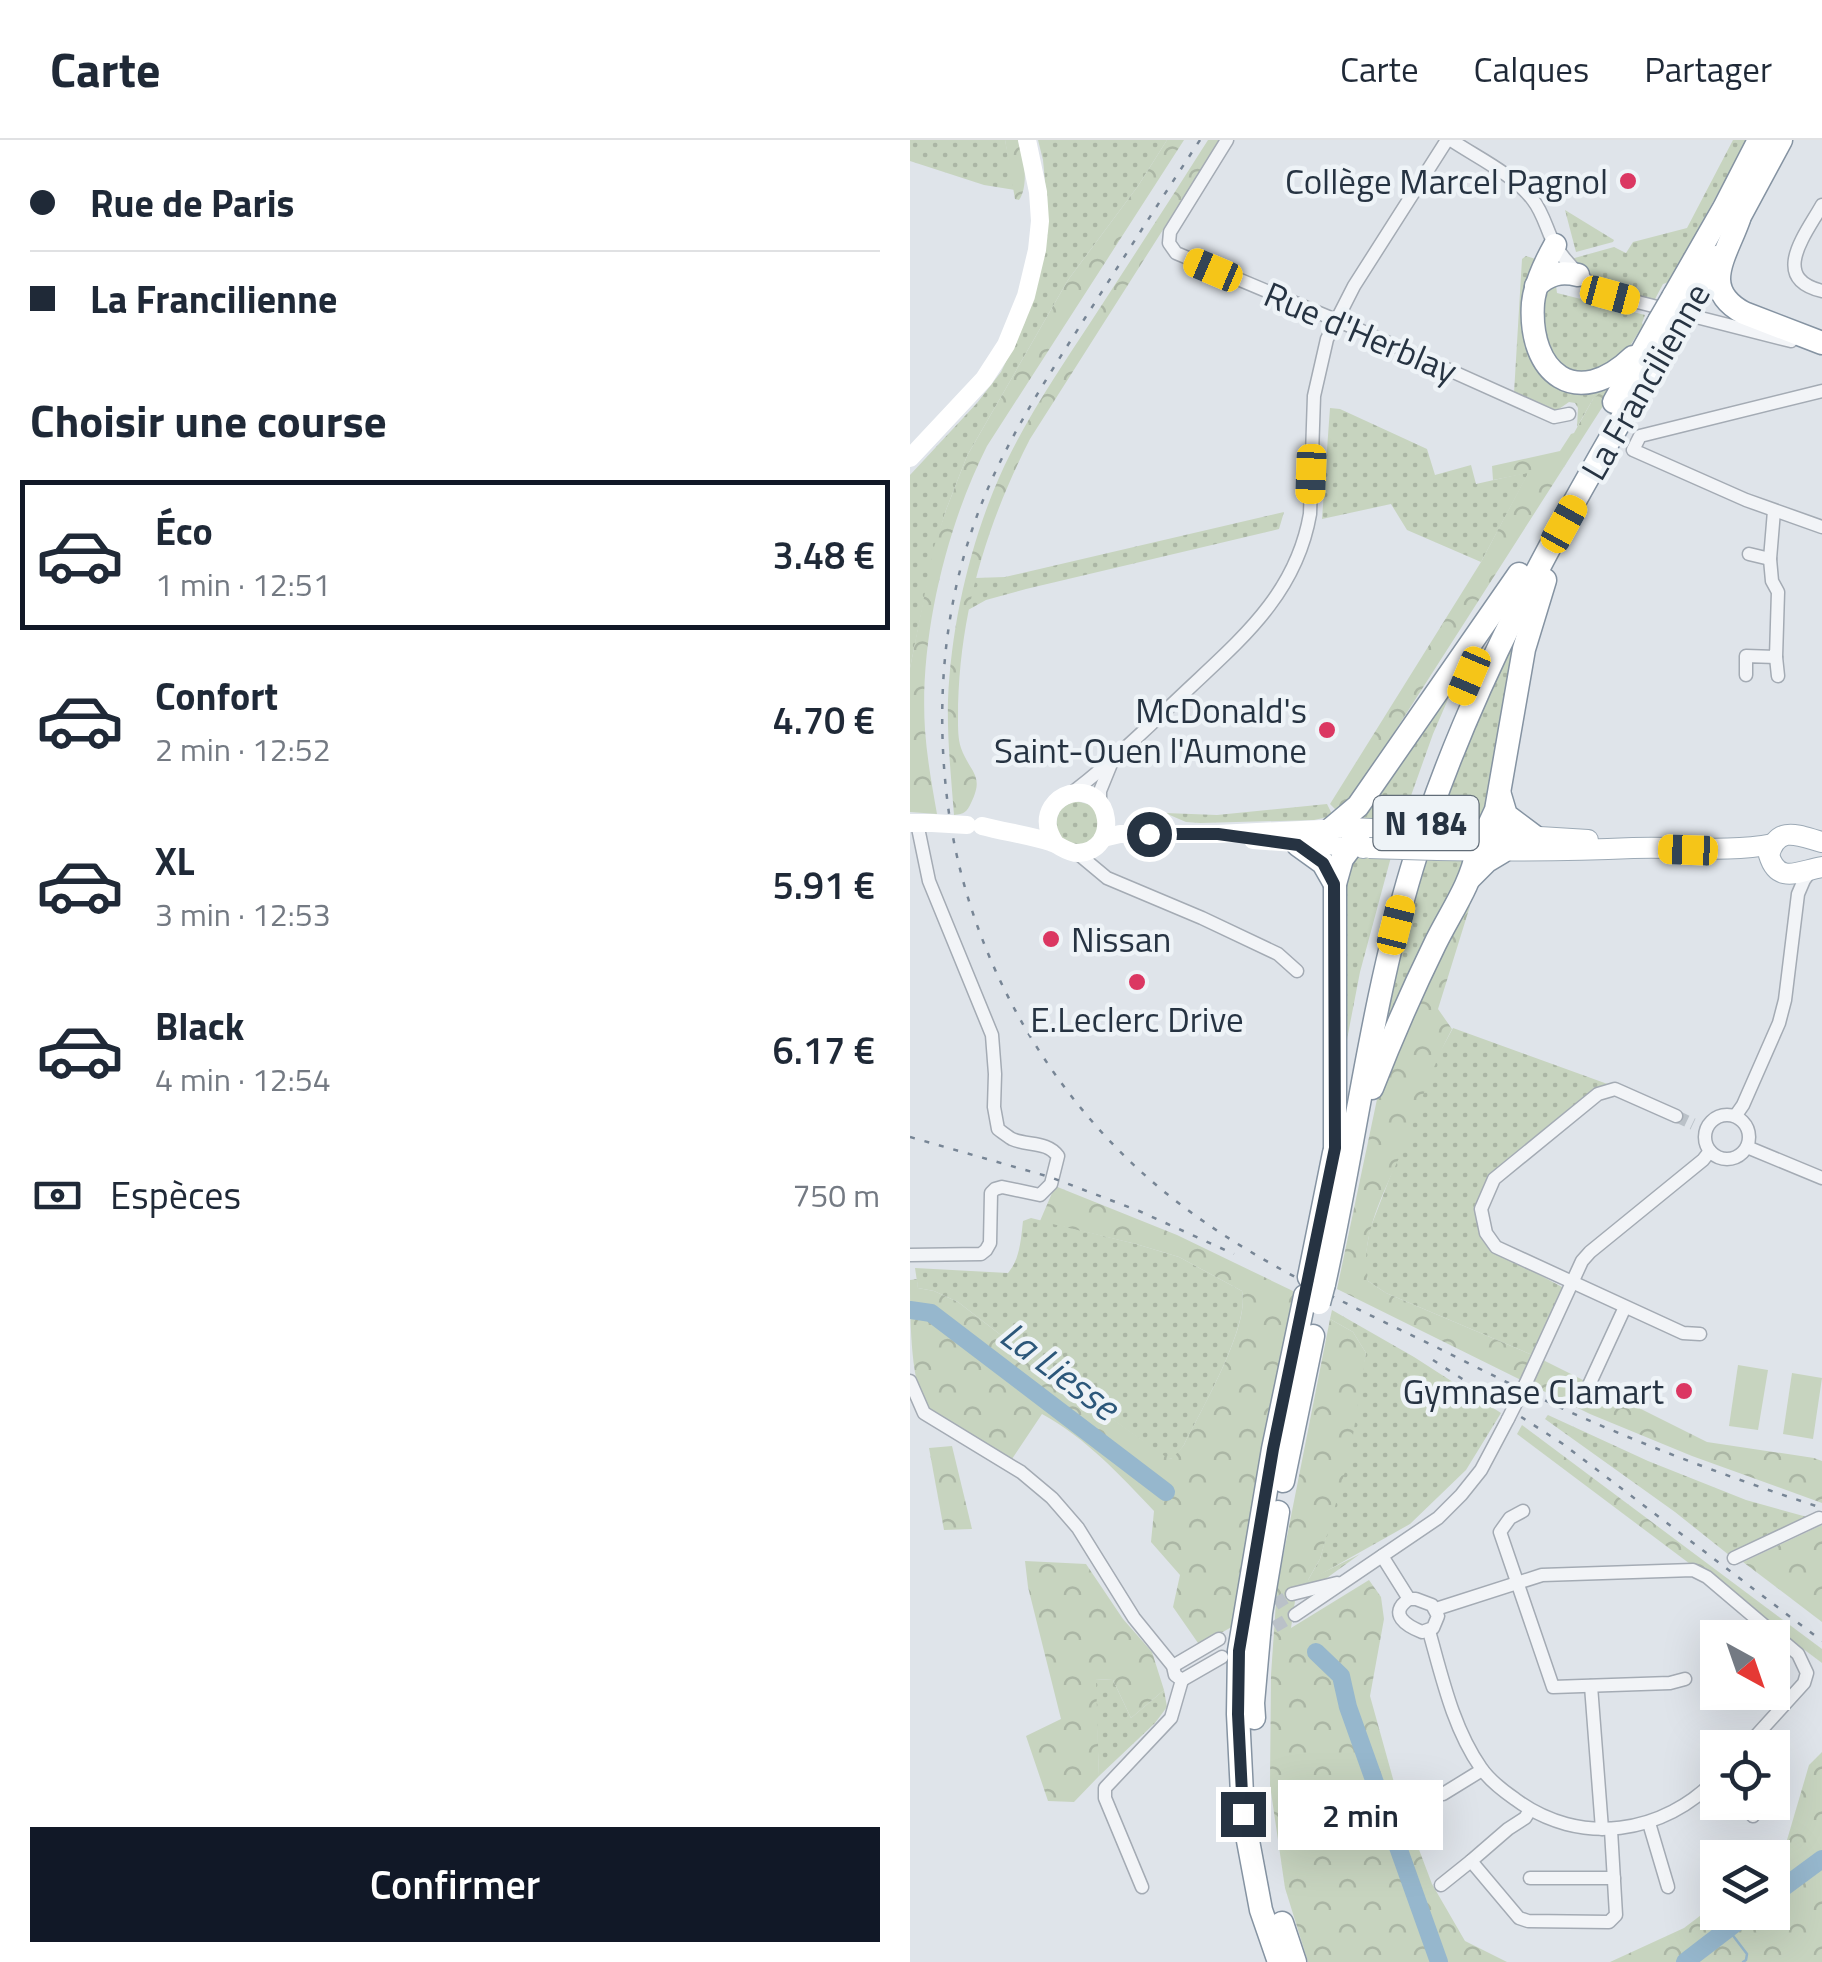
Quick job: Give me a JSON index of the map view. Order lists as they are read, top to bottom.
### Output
{
  "streets": {
    "highway": ["La Francilienne", "N 184"],
    "street": ["Rue d'Herblay"]
  },
  "water": ["La Liesse"],
  "places": [
    "Collège Marcel Pagnol",
    "McDonald's Saint-Ouen l'Aumone",
    "Nissan",
    "E.Leclerc Drive",
    "Gymnase Clamart"
  ],
  "north": "bottom right",
  "page": {
    "header": "Carte",
    "nav": ["Carte", "Calques", "Partager"],
    "banner": ["Rue de Paris", "La Francilienne"],
    "heading": "Choisir une course",
    "list": [
      {
        "name": "Éco",
        "note": "1 min · 12:51",
        "value": "3.48 €"
      },
      {
        "name": "Confort",
        "note": "2 min · 12:52",
        "value": "4.70 €"
      },
      {
        "name": "XL",
        "note": "3 min · 12:53",
        "value": "5.91 €"
      },
      {
        "name": "Black",
        "note": "4 min · 12:54",
        "value": "6.17 €"
      }
    ],
    "pay": ["Espèces", "750 m"],
    "bubble": "2 min",
    "buttons": "Confirmer"
  }
}
